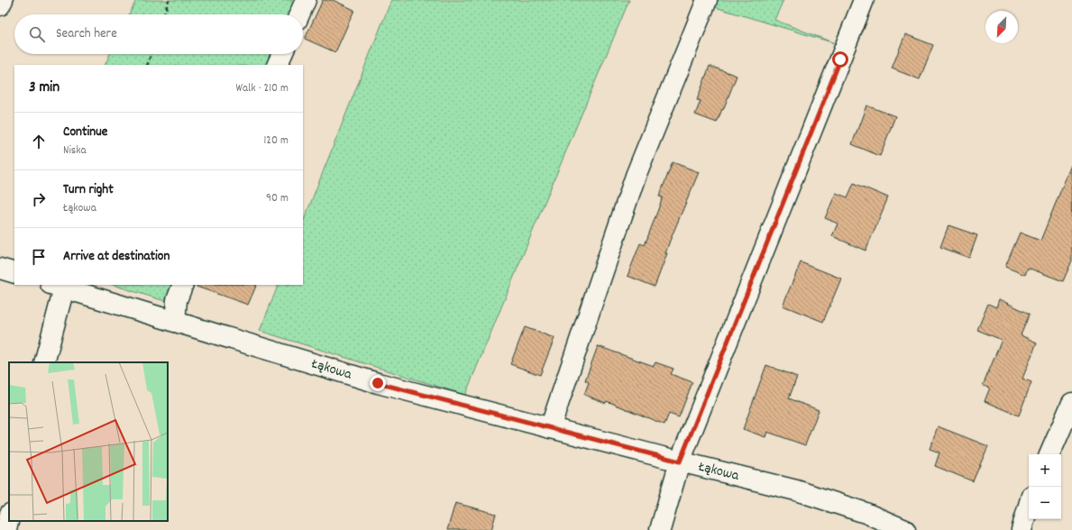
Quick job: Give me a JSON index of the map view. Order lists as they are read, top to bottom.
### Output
{
  "streets": {
    "street": ["Łąkowa"]
  },
  "north": "bottom left",
  "page": {
    "search": "Search here",
    "heading": ["3 min", "Walk · 210 m"],
    "list": [
      ["Continue", "Niska", "120 m"],
      ["Turn right", "Łąkowa", "90 m"],
      "Arrive at destination"
    ],
    "map_buttons": ["+", "−"]
  }
}
